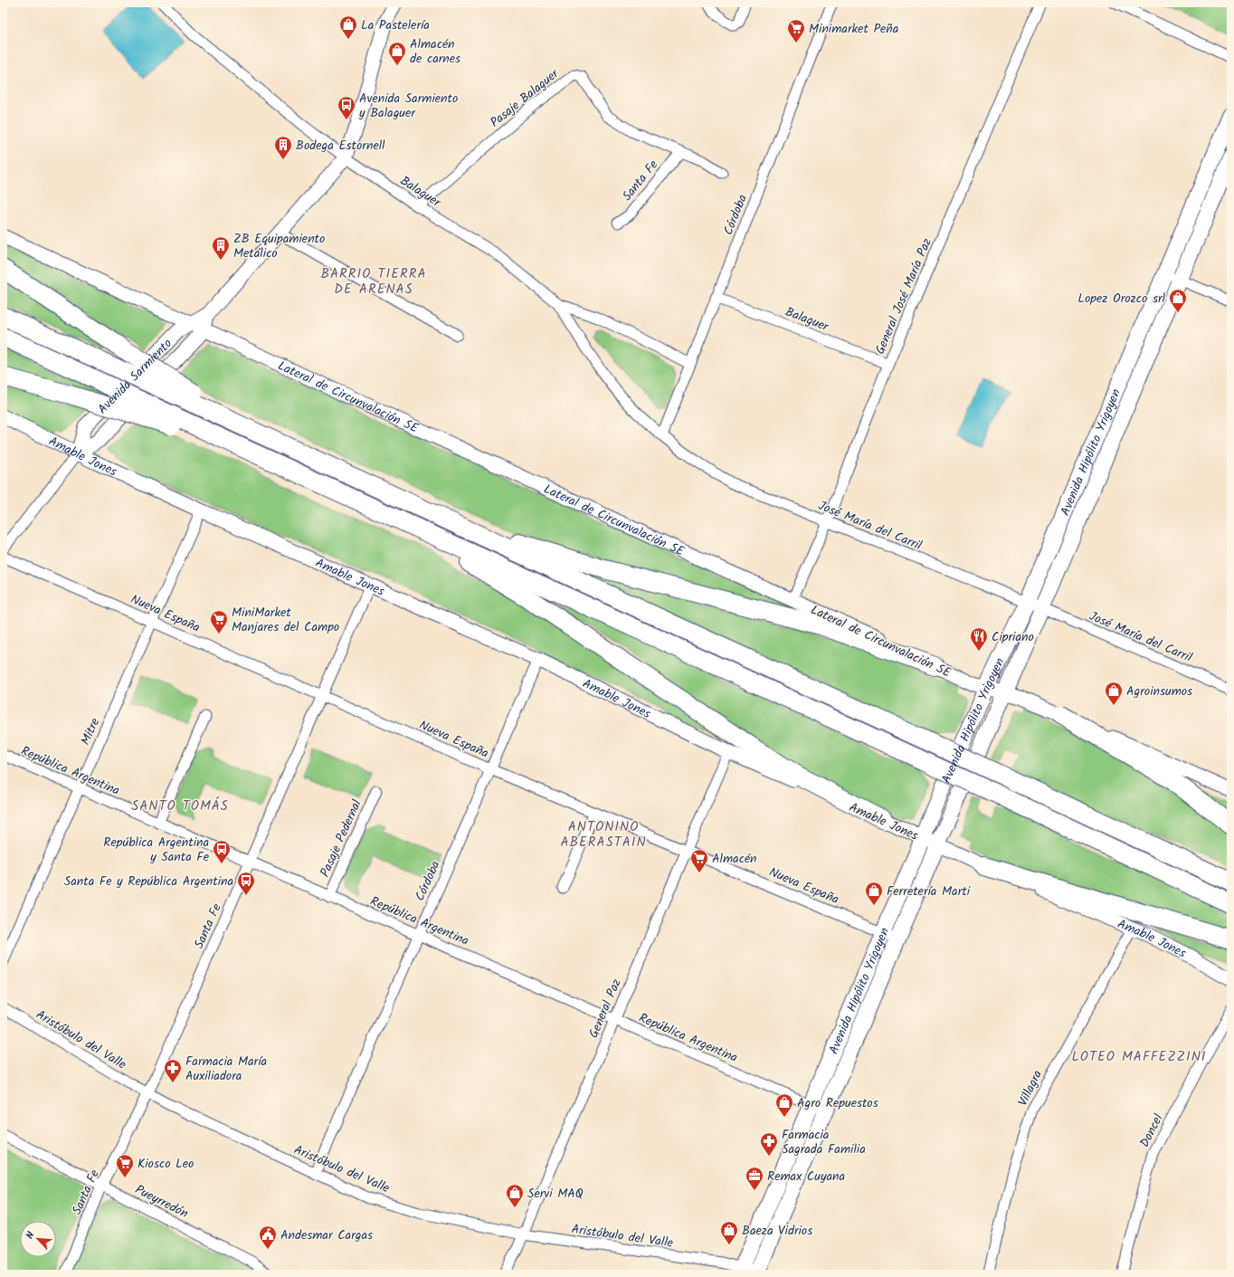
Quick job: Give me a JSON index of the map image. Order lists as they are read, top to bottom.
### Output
{
  "streets": {
    "main road": ["Avenida Hipólito Yrigoyen"],
    "street": [
      "Pasaje Balaguer",
      "Santa Fe",
      "Balaguer",
      "Córdoba",
      "General José María Paz",
      "Avenida Sarmiento",
      "Lateral de Circunvalación SE",
      "Amable Jones",
      "José María del Carril",
      "Nueva España",
      "Mitre",
      "República Argentina",
      "Pasaje Pedernal",
      "General Paz",
      "Aristóbulo del Valle",
      "Villagra",
      "Doncel",
      "Pueyrredón"
    ]
  },
  "crossings": [
    ["Pasaje Balaguer", "Santa Fe"],
    ["Pasaje Balaguer", "Balaguer"],
    ["Santa Fe", "Amable Jones"],
    ["Santa Fe", "Nueva España"],
    ["Santa Fe", "República Argentina"],
    ["Santa Fe", "Aristóbulo del Valle"],
    ["Santa Fe", "Pueyrredón"],
    ["Balaguer", "Córdoba"],
    ["Balaguer", "General José María Paz"],
    ["Balaguer", "Avenida Sarmiento"],
    ["Balaguer", "José María del Carril"],
    ["Córdoba", "Amable Jones"],
    ["Córdoba", "José María del Carril"],
    ["Córdoba", "Nueva España"],
    ["Córdoba", "República Argentina"],
    ["Córdoba", "Aristóbulo del Valle"],
    ["General José María Paz", "Lateral de Circunvalación SE"],
    ["General José María Paz", "José María del Carril"],
    ["Avenida Sarmiento", "Lateral de Circunvalación SE"],
    ["Avenida Sarmiento", "Amable Jones"],
    ["Avenida Sarmiento", "Nueva España"],
    ["Lateral de Circunvalación SE", "Avenida Hipólito Yrigoyen"],
    ["Avenida Hipólito Yrigoyen", "Amable Jones"],
    ["Avenida Hipólito Yrigoyen", "José María del Carril"],
    ["Avenida Hipólito Yrigoyen", "Nueva España"],
    ["Avenida Hipólito Yrigoyen", "República Argentina"],
    ["Avenida Hipólito Yrigoyen", "Aristóbulo del Valle"],
    ["Amable Jones", "Mitre"],
    ["Amable Jones", "General Paz"],
    ["Amable Jones", "Villagra"],
    ["Nueva España", "Mitre"],
    ["Nueva España", "General Paz"],
    ["Mitre", "República Argentina"],
    ["República Argentina", "Pasaje Pedernal"],
    ["República Argentina", "General Paz"],
    ["General Paz", "Aristóbulo del Valle"]
  ],
  "districts": [
    "BARRIO TIERRA DE ARENAS",
    "SANTO TOMÁS",
    "ANTONINO ABERASTAIN",
    "LOTEO MAFFEZZINI"
  ],
  "places": {
    "shop": [
      "La Pastelería",
      "Almacén de carnes",
      "Lopez Orozco srl",
      "Agroinsumos",
      "Ferretería Marti",
      "Agro Repuestos",
      "Servi MAQ",
      "Baeza Vidrios"
    ],
    "supermarket": [
      "Minimarket Peña",
      "MiniMarket Manjares del Campo",
      "Almacén",
      "Kiosco Leo"
    ],
    "bus stop": ["Avenida Sarmiento y Balaguer", "República Argentina y Santa Fe", "Santa Fe y República Argentina"],
    "building": ["Bodega Estornell", "ZB Equipamiento Metálico"],
    "restaurant": ["Cipriano"],
    "pharmacy": ["Farmacia María Auxiliadora", "Farmacia Sagrada Familia"],
    "office": ["Remax Cuyana"],
    "public building": ["Andesmar Cargas"]
  },
  "north": "top left"
}
